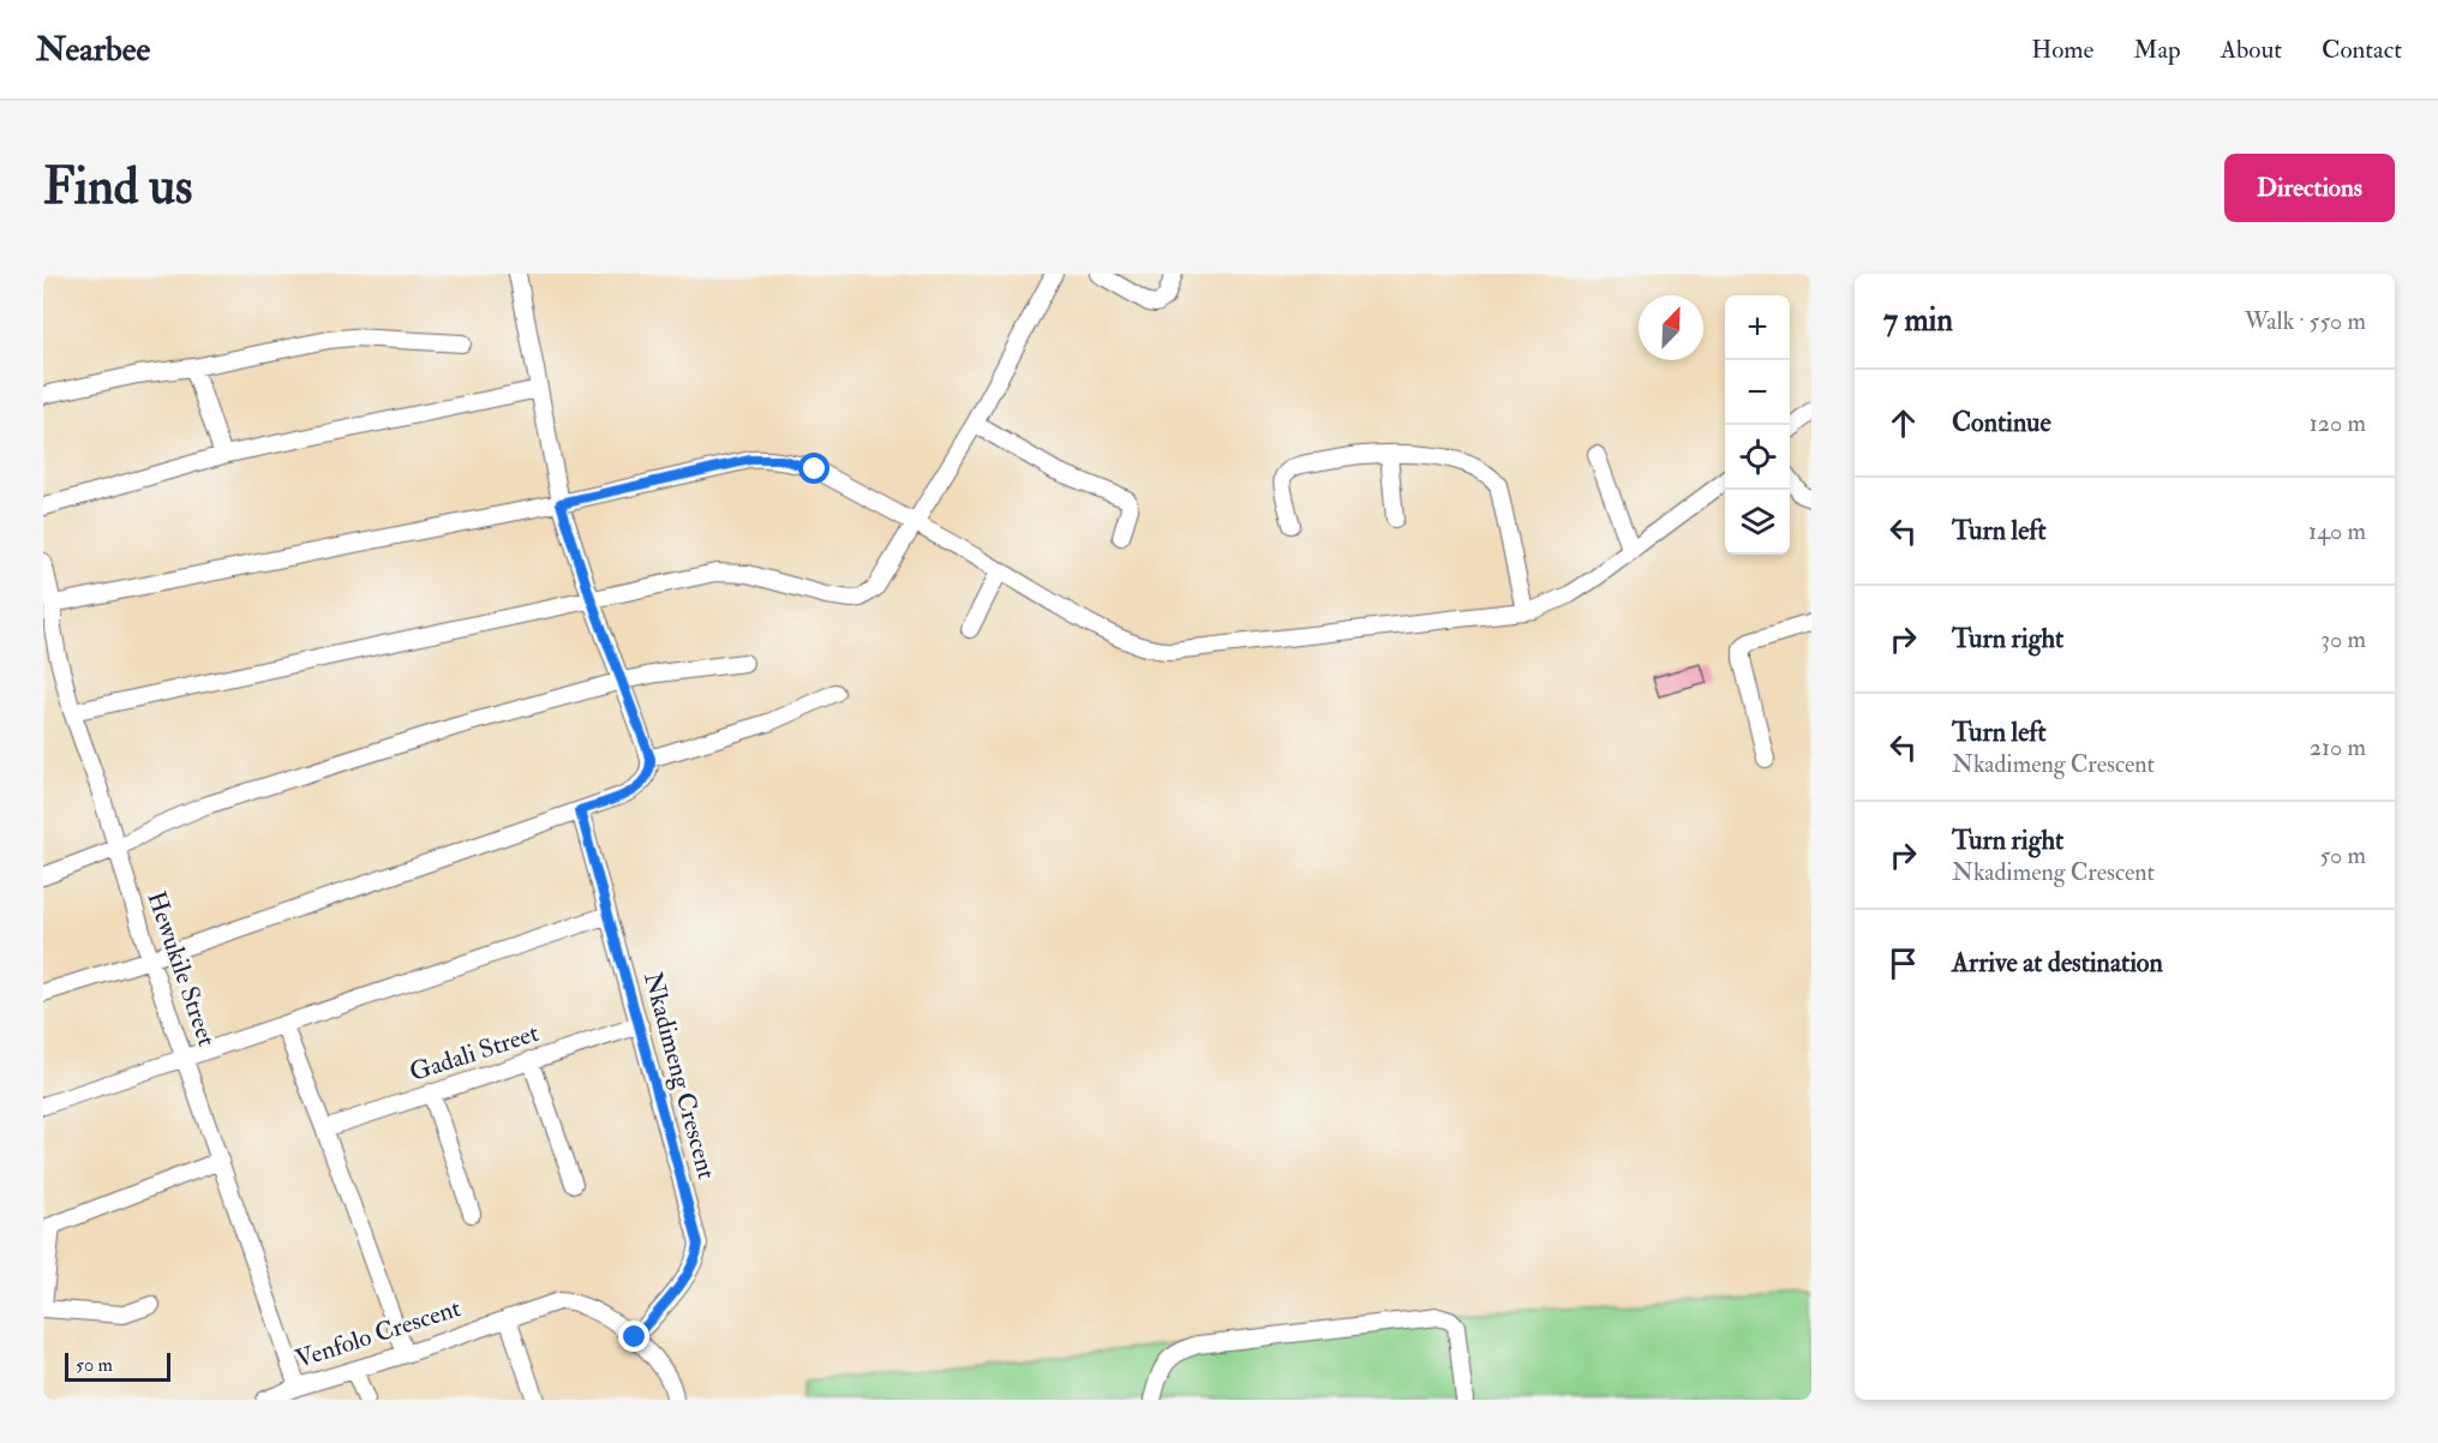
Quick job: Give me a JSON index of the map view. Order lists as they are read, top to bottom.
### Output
{
  "streets": {
    "street": [
      "Hewukile Street",
      "Gadali Street",
      "Nkadimeng Crescent",
      "Venfolo Crescent"
    ]
  },
  "crossings": [
    ["Hewukile Street", "Venfolo Crescent"],
    ["Gadali Street", "Nkadimeng Crescent"],
    ["Nkadimeng Crescent", "Venfolo Crescent"]
  ],
  "scale_bar": "50 m",
  "north": "top right",
  "page": {
    "header": "Nearbee",
    "nav": [
      "Home",
      "Map",
      "About",
      "Contact"
    ],
    "buttons": "Directions",
    "title": "Find us",
    "heading": ["7 min", "Walk · 550 m"],
    "map_buttons": ["+", "−"],
    "list": [
      ["Continue", "120 m"],
      ["Turn left", "140 m"],
      ["Turn right", "30 m"],
      ["Turn left", "Nkadimeng Crescent", "210 m"],
      ["Turn right", "Nkadimeng Crescent", "50 m"],
      "Arrive at destination"
    ],
    "scale": "50 m"
  }
}
